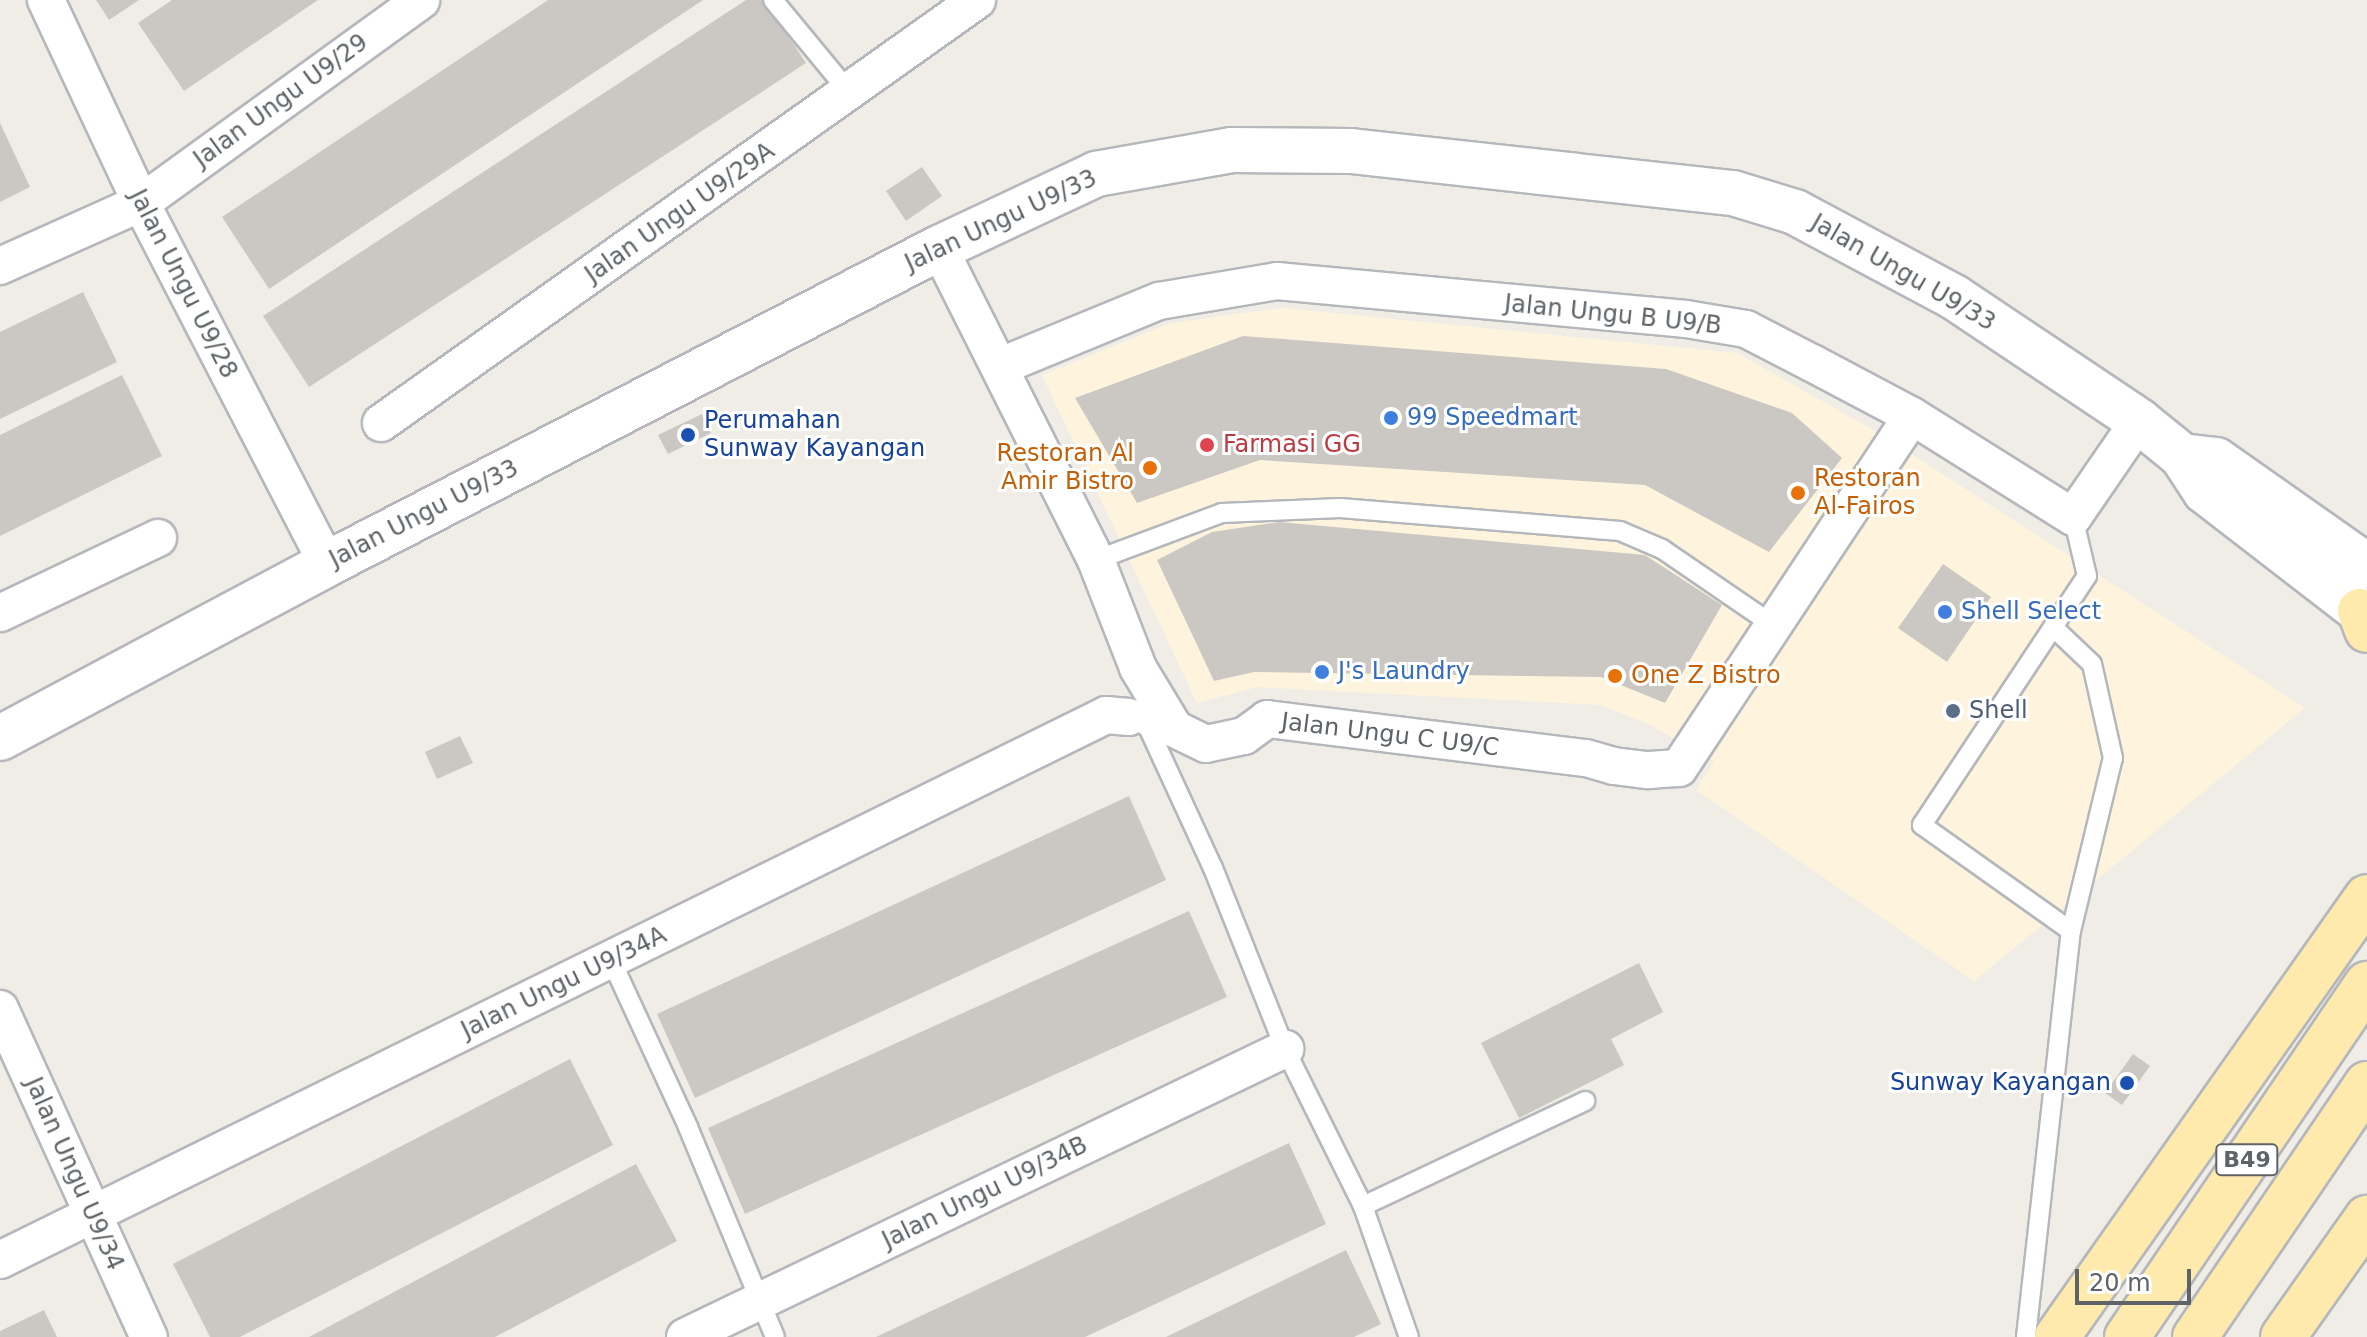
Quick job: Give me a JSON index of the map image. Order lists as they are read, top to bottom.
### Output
{
  "streets": {
    "main road": ["B49"],
    "street": [
      "Jalan Ungu U9/29",
      "Jalan Ungu U9/29A",
      "Jalan Ungu U9/33",
      "Jalan Ungu U9/28",
      "Jalan Ungu B U9/B",
      "Jalan Ungu C U9/C",
      "Jalan Ungu U9/34A",
      "Jalan Ungu U9/34",
      "Jalan Ungu U9/34B"
    ]
  },
  "crossings": [
    ["Jalan Ungu U9/29", "Jalan Ungu U9/28"],
    ["Jalan Ungu U9/33", "Jalan Ungu U9/28"],
    ["Jalan Ungu U9/33", "Jalan Ungu C U9/C"],
    ["Jalan Ungu B U9/B", "Jalan Ungu C U9/C"],
    ["Jalan Ungu U9/34A", "Jalan Ungu U9/34"]
  ],
  "places": [
    "99 Speedmart",
    "Perumahan Sunway Kayangan",
    "Farmasi GG",
    "Restoran Al Amir Bistro",
    "Restoran Al-Fairos",
    "Shell Select",
    "J's Laundry",
    "One Z Bistro",
    "Shell",
    "Sunway Kayangan"
  ],
  "scale_bar": "20 m"
}
